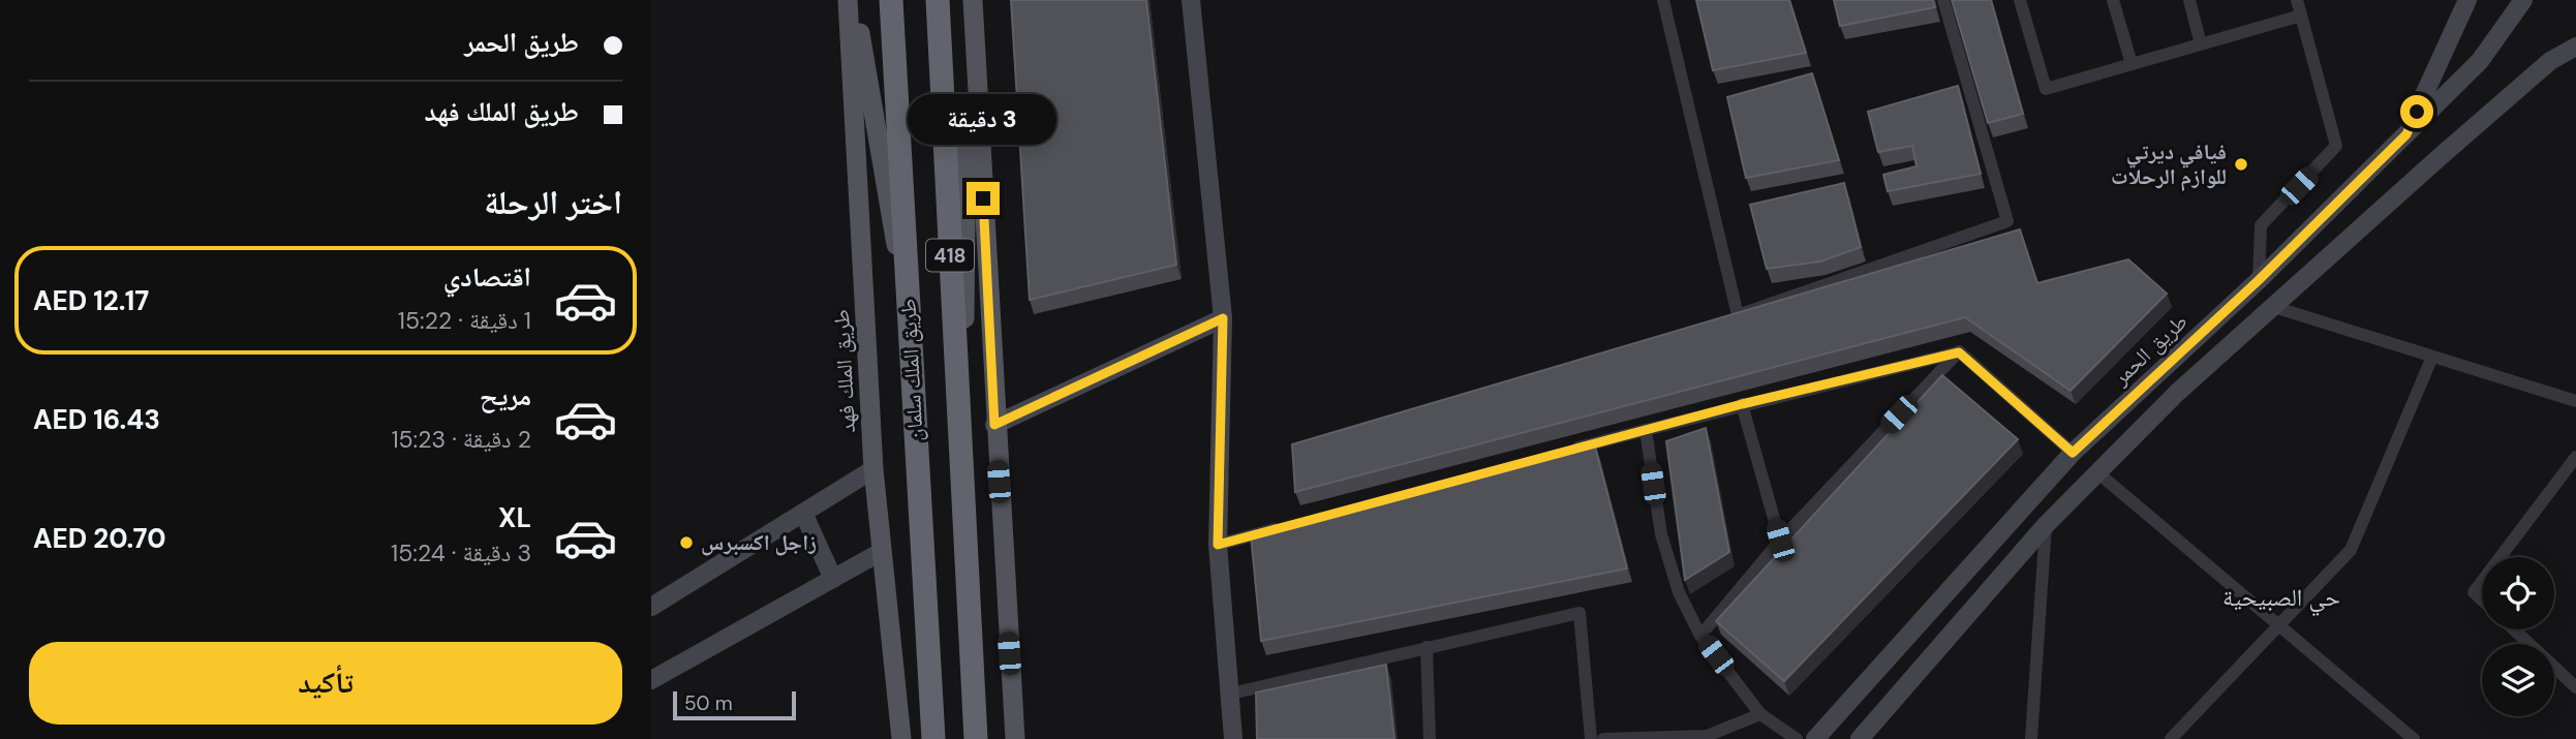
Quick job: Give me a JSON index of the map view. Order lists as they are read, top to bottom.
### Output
{
  "streets": {
    "highway": ["418", "طريق الملك سلمان"],
    "main road": ["طريق الملك فهد"],
    "street": ["طريق الحمر"]
  },
  "districts": ["حي الصبيحية"],
  "places": ["فيافي ديرتي للوازم الرحلات", "زاجل اكسبرس"],
  "scale_bar": "50 m",
  "page": {
    "banner": ["طريق الحمر", "طريق الملك فهد"],
    "bubble": "3 دقيقة",
    "heading": "اختر الرحلة",
    "list": [
      {
        "name": "اقتصادي",
        "note": "1 دقيقة · 15:22",
        "value": "AED 12.17"
      },
      {
        "name": "مريح",
        "note": "2 دقيقة · 15:23",
        "value": "AED 16.43"
      },
      {
        "name": "XL",
        "note": "3 دقيقة · 15:24",
        "value": "AED 20.70"
      }
    ],
    "buttons": "تأكيد",
    "scale": "50 m"
  }
}
